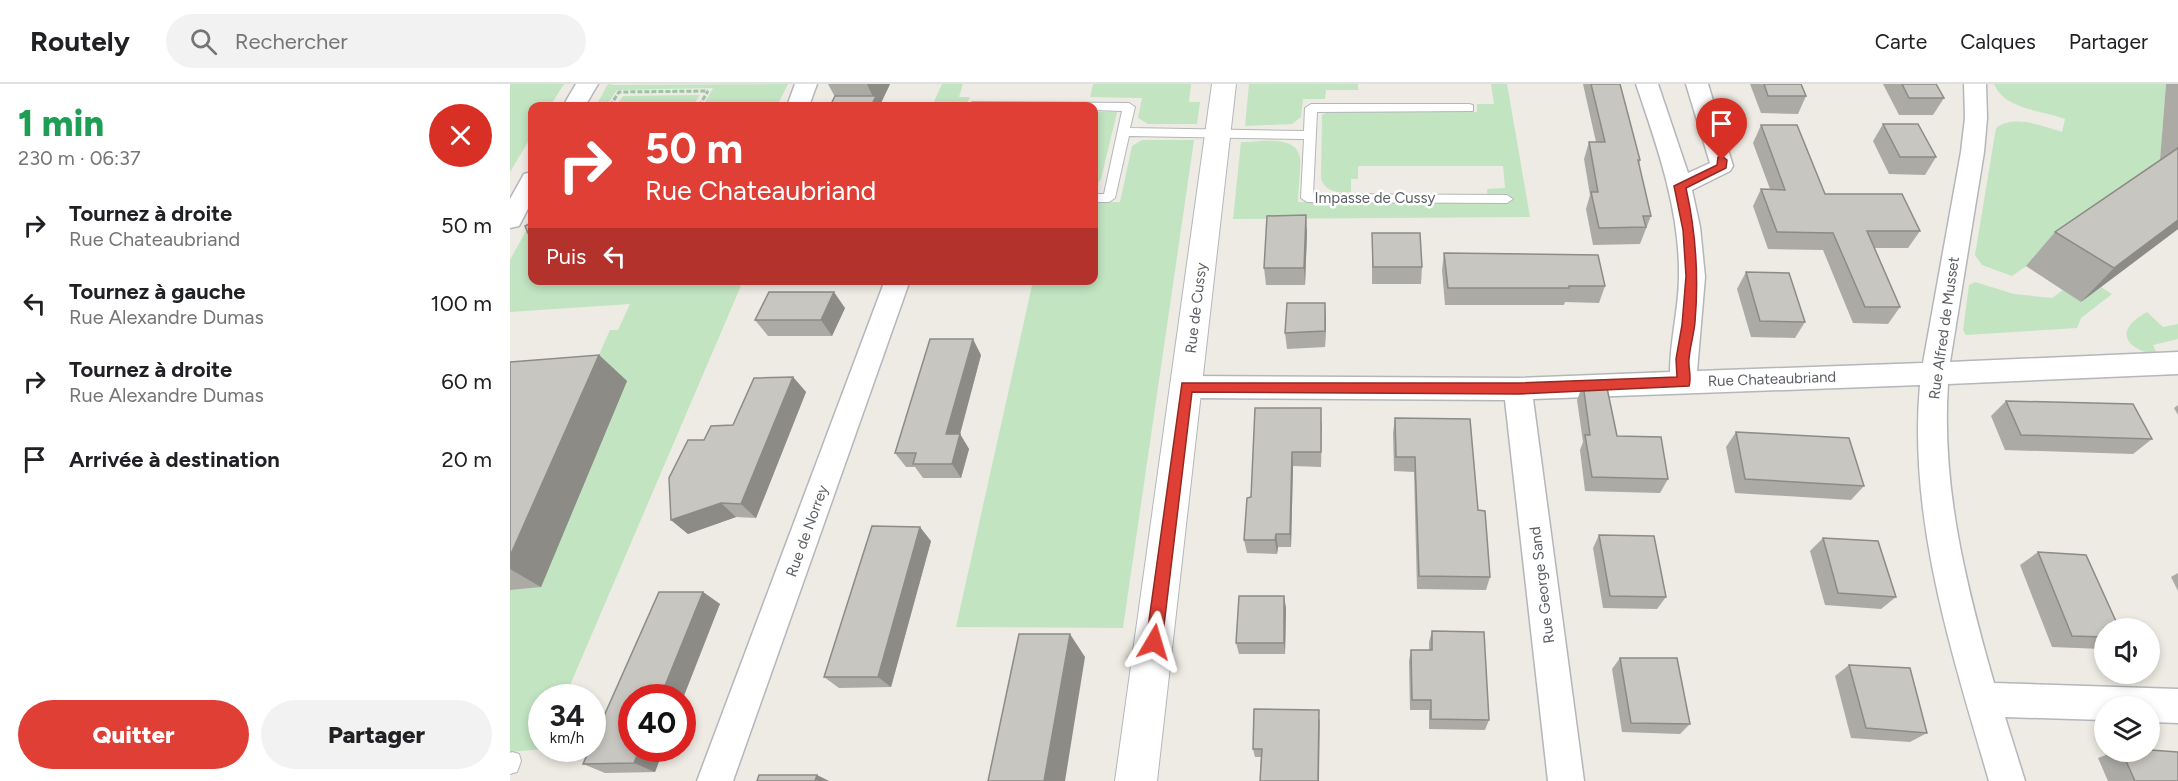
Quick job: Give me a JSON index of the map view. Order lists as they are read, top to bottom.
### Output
{
  "streets": {
    "street": [
      "Rue de Cussy",
      "Rue Alfred de Musset",
      "Rue Chateaubriand",
      "Rue de Norrey",
      "Rue George Sand"
    ],
    "lane": ["Impasse de Cussy"]
  },
  "crossings": [
    ["Rue de Cussy", "Rue Chateaubriand"],
    ["Rue Alfred de Musset", "Rue Chateaubriand"],
    ["Rue Chateaubriand", "Rue George Sand"]
  ],
  "page": {
    "header": "Routely",
    "search": "Rechercher",
    "nav": ["Carte", "Calques", "Partager"],
    "heading": ["1 min", "230 m · 06:37"],
    "turn": ["50 m", "Rue Chateaubriand"],
    "list": [
      {
        "name": "Tournez à droite",
        "note": "Rue Chateaubriand",
        "value": "50 m"
      },
      {
        "name": "Tournez à gauche",
        "note": "Rue Alexandre Dumas",
        "value": "100 m"
      },
      {
        "name": "Tournez à droite",
        "note": "Rue Alexandre Dumas",
        "value": "60 m"
      },
      {
        "name": "Arrivée à destination",
        "value": "20 m"
      }
    ],
    "then": "Puis",
    "speed": "34 km/h",
    "limit": "40",
    "buttons": ["Quitter", "Partager"]
  }
}
